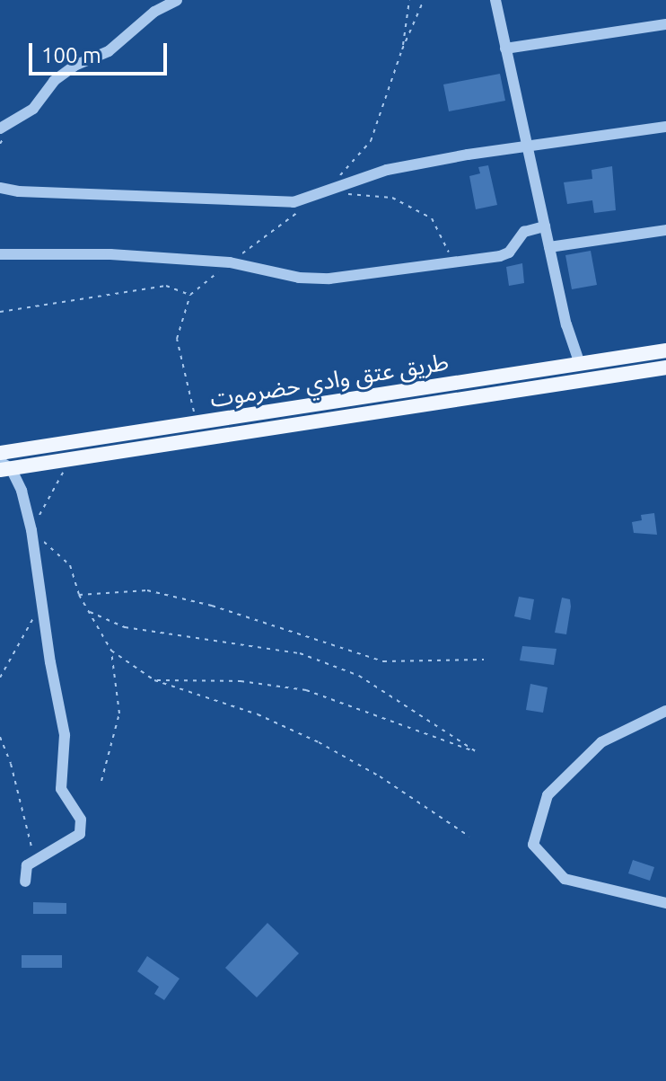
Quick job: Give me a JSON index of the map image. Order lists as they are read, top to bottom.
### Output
{
  "streets": {
    "main road": ["طريق عتق وادي حضرموت"]
  },
  "scale_bar": "100 m"
}
